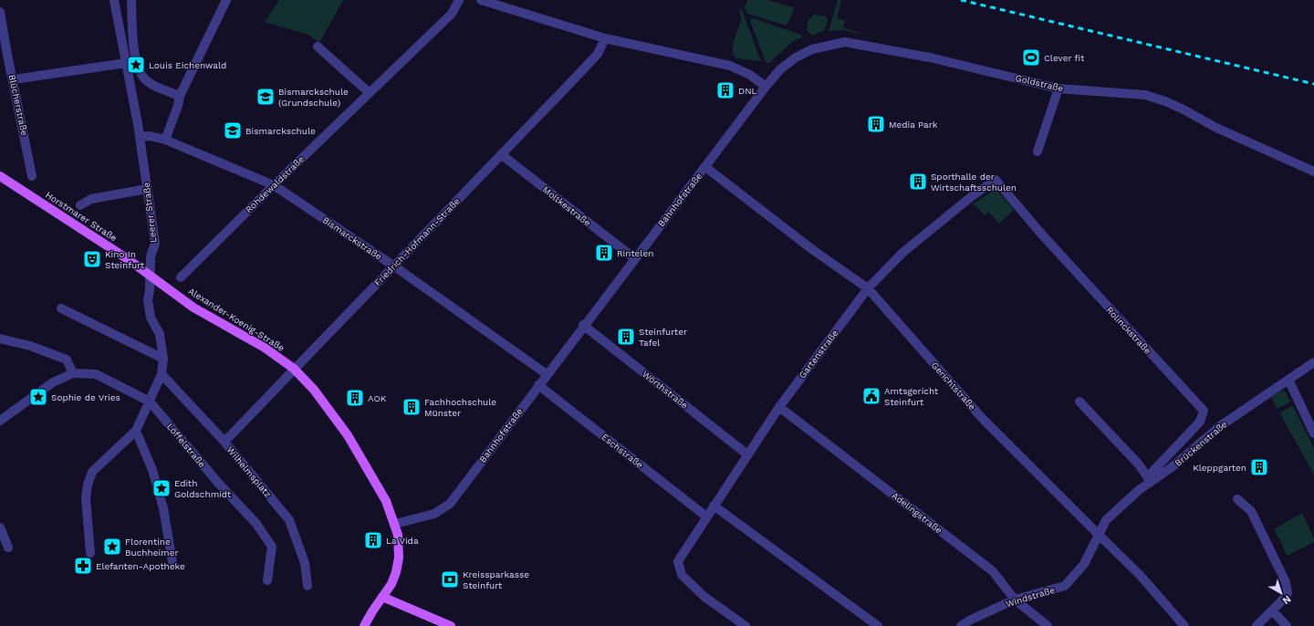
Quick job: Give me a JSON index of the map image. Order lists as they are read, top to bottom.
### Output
{
  "streets": {
    "main road": ["Horstmarer Straße", "Alexander-Koenig-Straße"],
    "street": [
      "Goldstraße",
      "Blücherstraße",
      "Rohdewaldstraße",
      "Bahnhofstraße",
      "Moltkestraße",
      "Leerer Straße",
      "Bismarckstraße",
      "Friedrich-Hofmann-Straße",
      "Rolinckstraße",
      "Gartenstraße",
      "Gerichtstraße",
      "Wörthstraße",
      "Brückenstraße",
      "Löffelstraße",
      "Eschstraße",
      "Wilhelmsplatz",
      "Adelingstraße",
      "Windstraße"
    ]
  },
  "crossings": [
    ["Goldstraße", "Bahnhofstraße"],
    ["Rohdewaldstraße", "Bismarckstraße"],
    ["Bahnhofstraße", "Moltkestraße"],
    ["Bahnhofstraße", "Bismarckstraße"],
    ["Bahnhofstraße", "Alexander-Koenig-Straße"],
    ["Bahnhofstraße", "Gerichtstraße"],
    ["Bahnhofstraße", "Wörthstraße"],
    ["Bahnhofstraße", "Eschstraße"],
    ["Moltkestraße", "Friedrich-Hofmann-Straße"],
    ["Leerer Straße", "Horstmarer Straße"],
    ["Leerer Straße", "Bismarckstraße"],
    ["Leerer Straße", "Alexander-Koenig-Straße"],
    ["Leerer Straße", "Löffelstraße"],
    ["Leerer Straße", "Wilhelmsplatz"],
    ["Horstmarer Straße", "Alexander-Koenig-Straße"],
    ["Bismarckstraße", "Friedrich-Hofmann-Straße"],
    ["Friedrich-Hofmann-Straße", "Alexander-Koenig-Straße"],
    ["Friedrich-Hofmann-Straße", "Wilhelmsplatz"],
    ["Rolinckstraße", "Gartenstraße"],
    ["Rolinckstraße", "Brückenstraße"],
    ["Gartenstraße", "Gerichtstraße"],
    ["Gartenstraße", "Wörthstraße"],
    ["Gartenstraße", "Eschstraße"],
    ["Gartenstraße", "Adelingstraße"],
    ["Gerichtstraße", "Brückenstraße"],
    ["Gerichtstraße", "Windstraße"],
    ["Brückenstraße", "Windstraße"],
    ["Adelingstraße", "Windstraße"]
  ],
  "places": {
    "sports": ["Clever fit"],
    "place": [
      "Louis Eichenwald",
      "Sophie de Vries",
      "Edith Goldschmidt",
      "Florentine Buchheimer"
    ],
    "building": [
      "DNL",
      "Media Park",
      "Sporthalle der Wirtschaftsschulen",
      "Rintelen",
      "Steinfurter Tafel",
      "AOK",
      "Fachhochschule Münster",
      "Kleppgarten",
      "La Vida"
    ],
    "school or university": ["Bismarckschule (Grundschule)", "Bismarckschule"],
    "theatre": ["Kino In Steinfurt"],
    "public building": ["Amtsgericht Steinfurt"],
    "pharmacy": ["Elefanten-Apotheke"],
    "bank": ["Kreissparkasse Steinfurt"]
  },
  "north": "bottom right"
}
